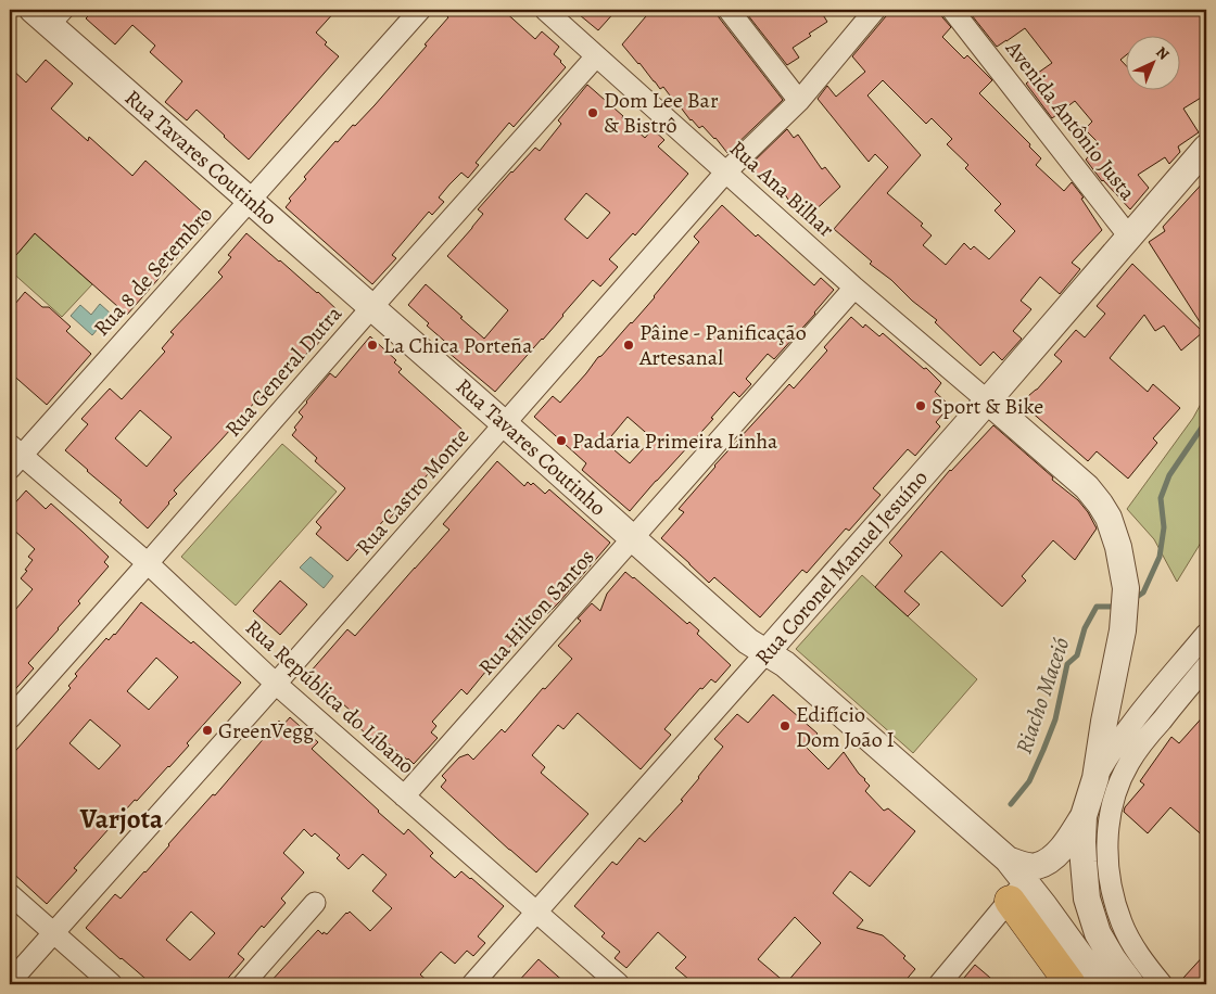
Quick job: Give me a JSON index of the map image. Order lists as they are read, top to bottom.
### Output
{
  "streets": {
    "street": [
      "Avenida Antônio Justa",
      "Rua Tavares Coutinho",
      "Rua Ana Bilhar",
      "Rua 8 de Setembro",
      "Rua General Dutra",
      "Rua Castro Monte",
      "Rua Coronel Manuel Jesuíno",
      "Rua Hilton Santos",
      "Rua República do Líbano"
    ]
  },
  "crossings": [
    ["Avenida Antônio Justa", "Rua Coronel Manuel Jesuíno"],
    ["Rua Tavares Coutinho", "Rua 8 de Setembro"],
    ["Rua Tavares Coutinho", "Rua General Dutra"],
    ["Rua Tavares Coutinho", "Rua Castro Monte"],
    ["Rua Tavares Coutinho", "Rua Coronel Manuel Jesuíno"],
    ["Rua Tavares Coutinho", "Rua Hilton Santos"],
    ["Rua Ana Bilhar", "Rua General Dutra"],
    ["Rua Ana Bilhar", "Rua Castro Monte"],
    ["Rua Ana Bilhar", "Rua Coronel Manuel Jesuíno"],
    ["Rua Ana Bilhar", "Rua Hilton Santos"],
    ["Rua 8 de Setembro", "Rua República do Líbano"],
    ["Rua General Dutra", "Rua República do Líbano"],
    ["Rua Castro Monte", "Rua República do Líbano"],
    ["Rua Coronel Manuel Jesuíno", "Rua República do Líbano"],
    ["Rua Hilton Santos", "Rua República do Líbano"]
  ],
  "districts": ["Varjota"],
  "water": ["Riacho Maceió"],
  "places": [
    "Dom Lee Bar & Bistrô",
    "La Chica Porteña",
    "Pâine - Panificação Artesanal",
    "Sport & Bike",
    "Padaria Primeira Linha",
    "Edifício Dom João I",
    "GreenVegg"
  ],
  "north": "top right"
}
